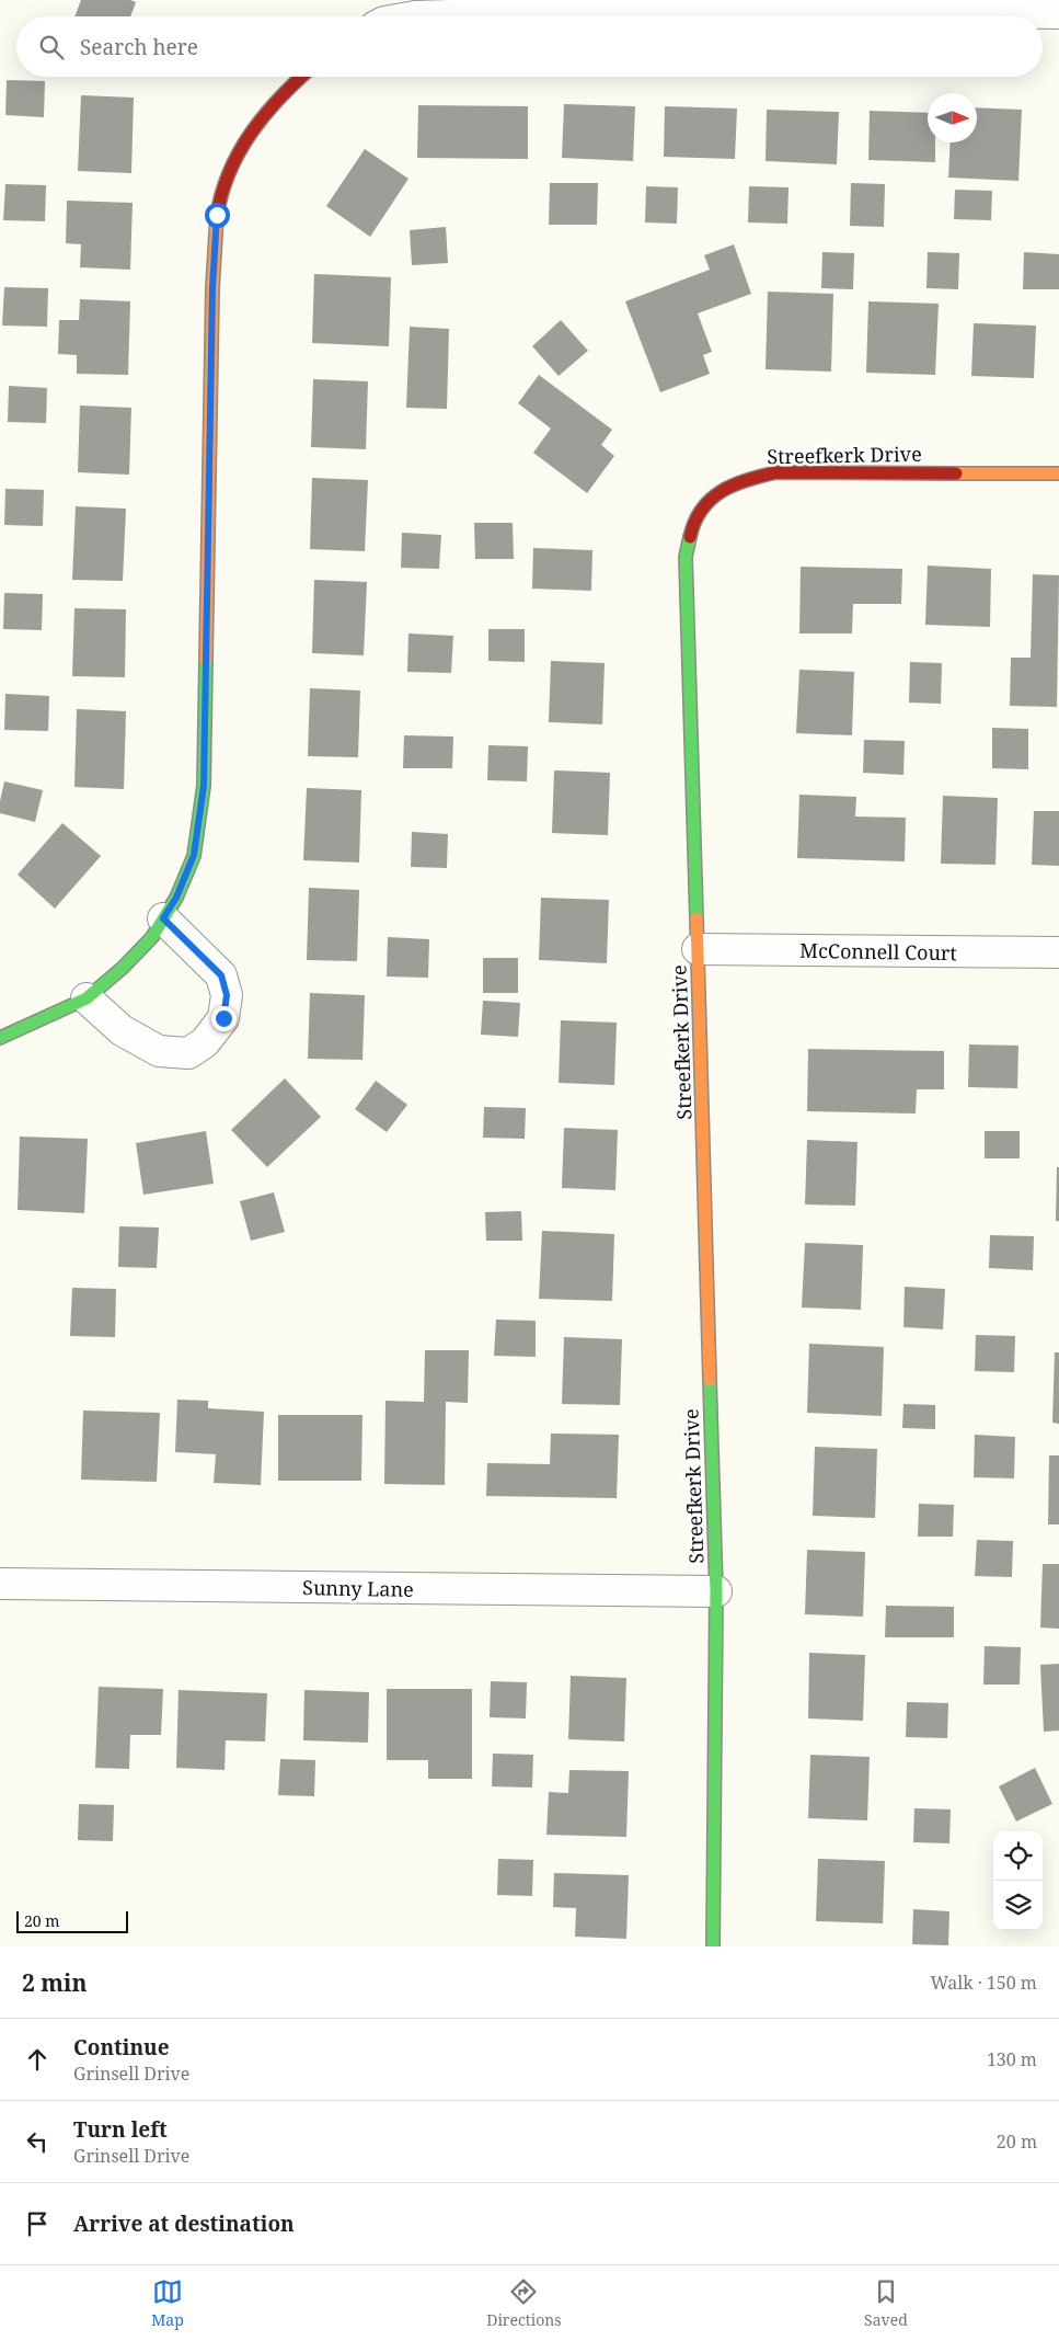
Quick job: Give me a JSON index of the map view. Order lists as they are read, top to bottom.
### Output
{
  "streets": {
    "street": ["Streefkerk Drive", "McConnell Court", "Sunny Lane"]
  },
  "crossings": [
    ["Streefkerk Drive", "McConnell Court"],
    ["Streefkerk Drive", "Sunny Lane"]
  ],
  "scale_bar": "20 m",
  "north": "right",
  "page": {
    "search": "Search here",
    "scale": "20 m",
    "heading": ["2 min", "Walk · 150 m"],
    "list": [
      ["Continue", "Grinsell Drive", "130 m"],
      ["Turn left", "Grinsell Drive", "20 m"],
      "Arrive at destination"
    ],
    "nav": ["Map", "Directions", "Saved"]
  }
}
